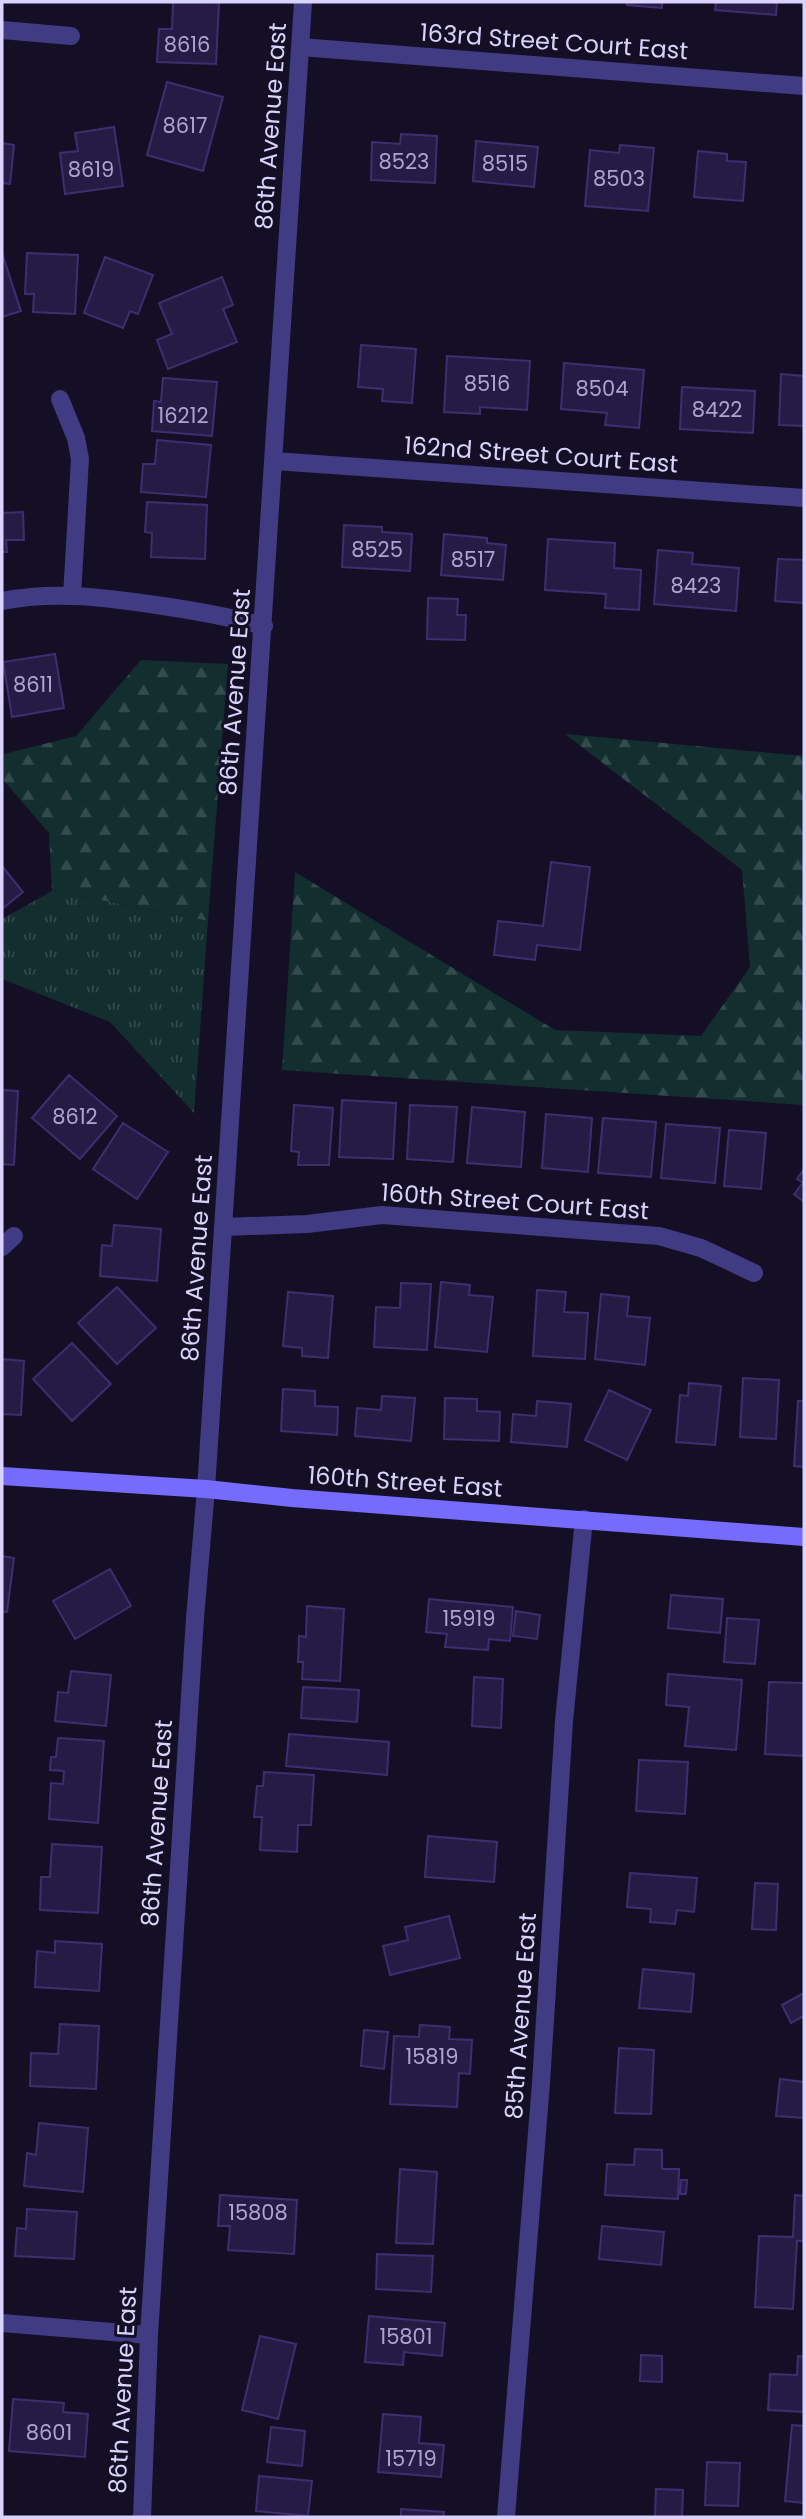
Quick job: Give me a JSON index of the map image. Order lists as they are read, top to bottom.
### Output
{
  "streets": {
    "main road": ["160th Street East"],
    "street": [
      "163rd Street Court East",
      "86th Avenue East",
      "162nd Street Court East",
      "160th Street Court East",
      "85th Avenue East"
    ]
  },
  "crossings": [
    ["163rd Street Court East", "86th Avenue East"],
    ["86th Avenue East", "162nd Street Court East"],
    ["86th Avenue East", "160th Street Court East"],
    ["86th Avenue East", "160th Street East"],
    ["160th Street East", "85th Avenue East"]
  ],
  "house_numbers": [
    "8616",
    "8617",
    "8523",
    "8515",
    "8619",
    "8503",
    "8516",
    "8504",
    "8422",
    "16212",
    "8525",
    "8517",
    "8423",
    "8611",
    "8612",
    "15919",
    "15819",
    "15808",
    "15801",
    "8601",
    "15719"
  ]
}
